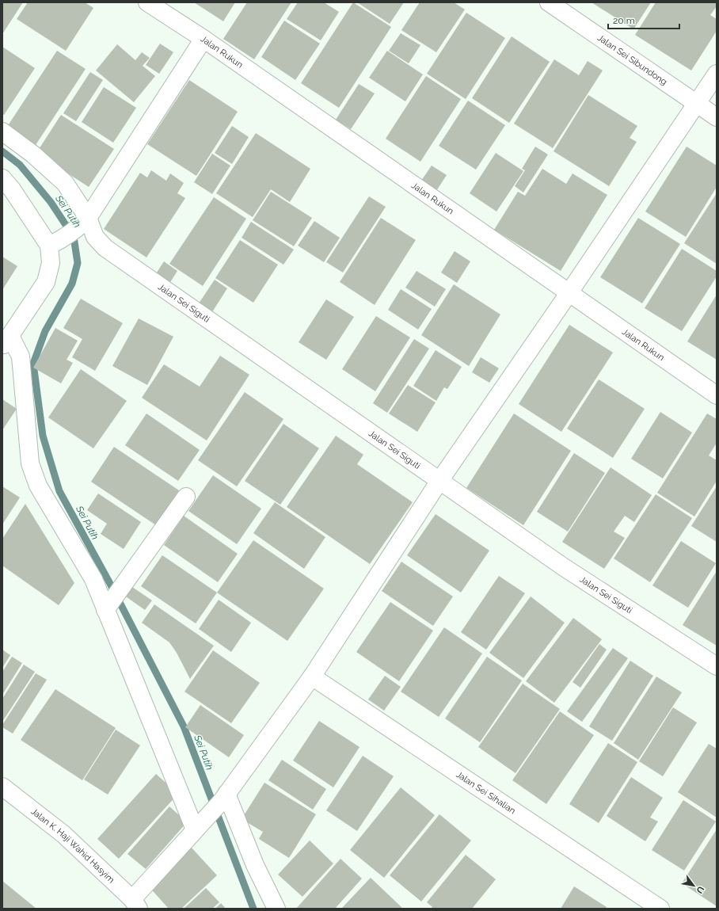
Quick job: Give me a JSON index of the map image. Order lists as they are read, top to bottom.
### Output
{
  "streets": {
    "street": [
      "Jalan Rukun",
      "Jalan Sei Sibundong",
      "Jalan Sei Siguti",
      "Jalan Sei Sihalian",
      "Jalan K. Haji Wahid Hasyim"
    ]
  },
  "water": ["Sei Putih"],
  "scale_bar": "20 m",
  "north": "bottom right"
}
